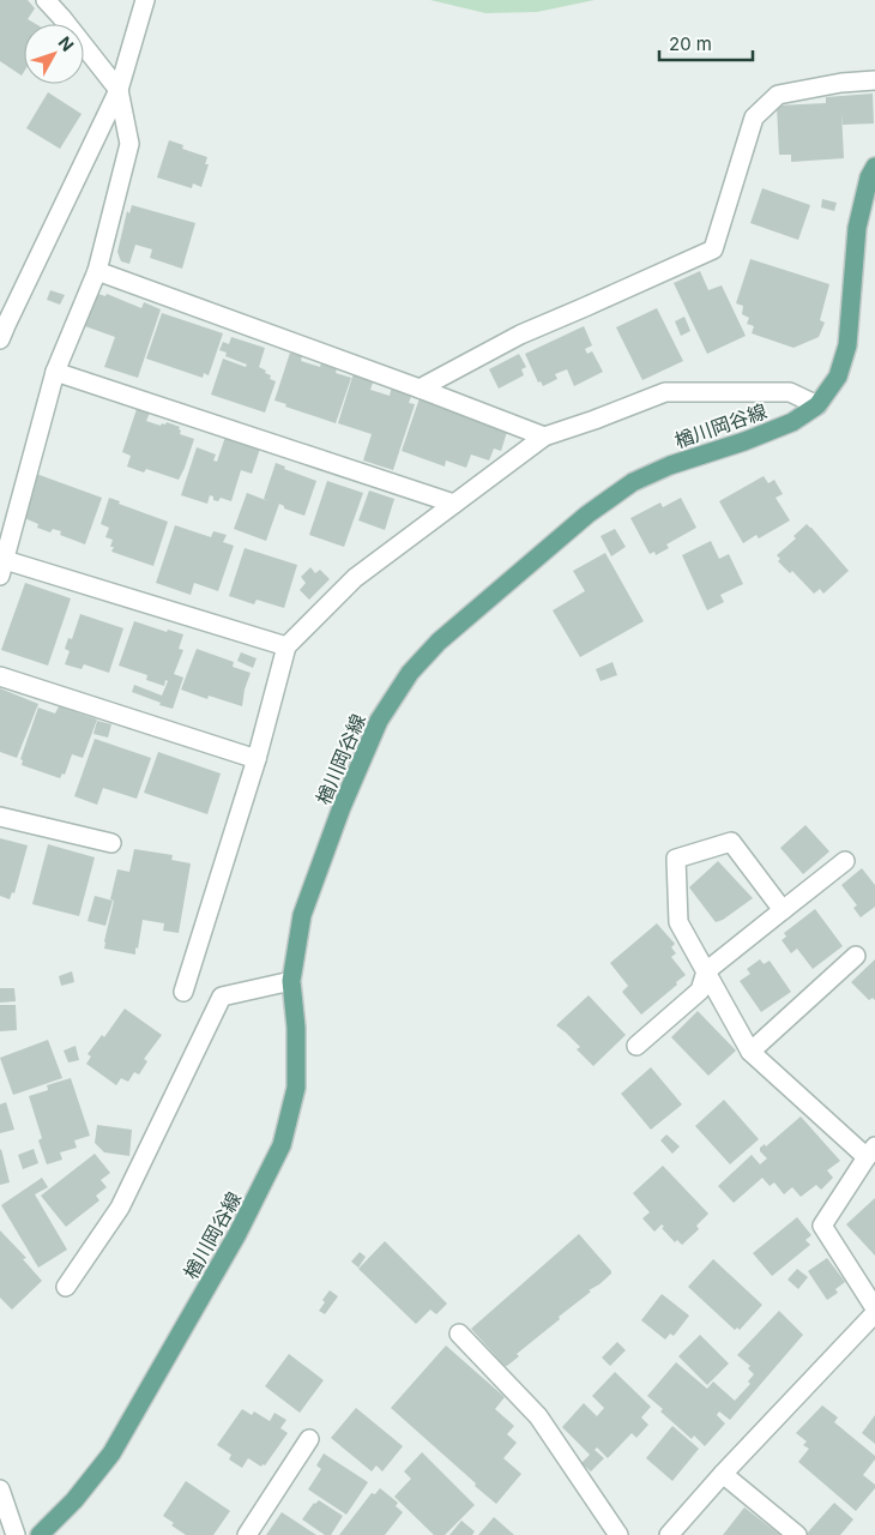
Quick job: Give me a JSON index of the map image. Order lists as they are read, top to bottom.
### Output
{
  "streets": {
    "main road": ["楢川岡谷線"]
  },
  "scale_bar": "20 m",
  "north": "top right"
}
